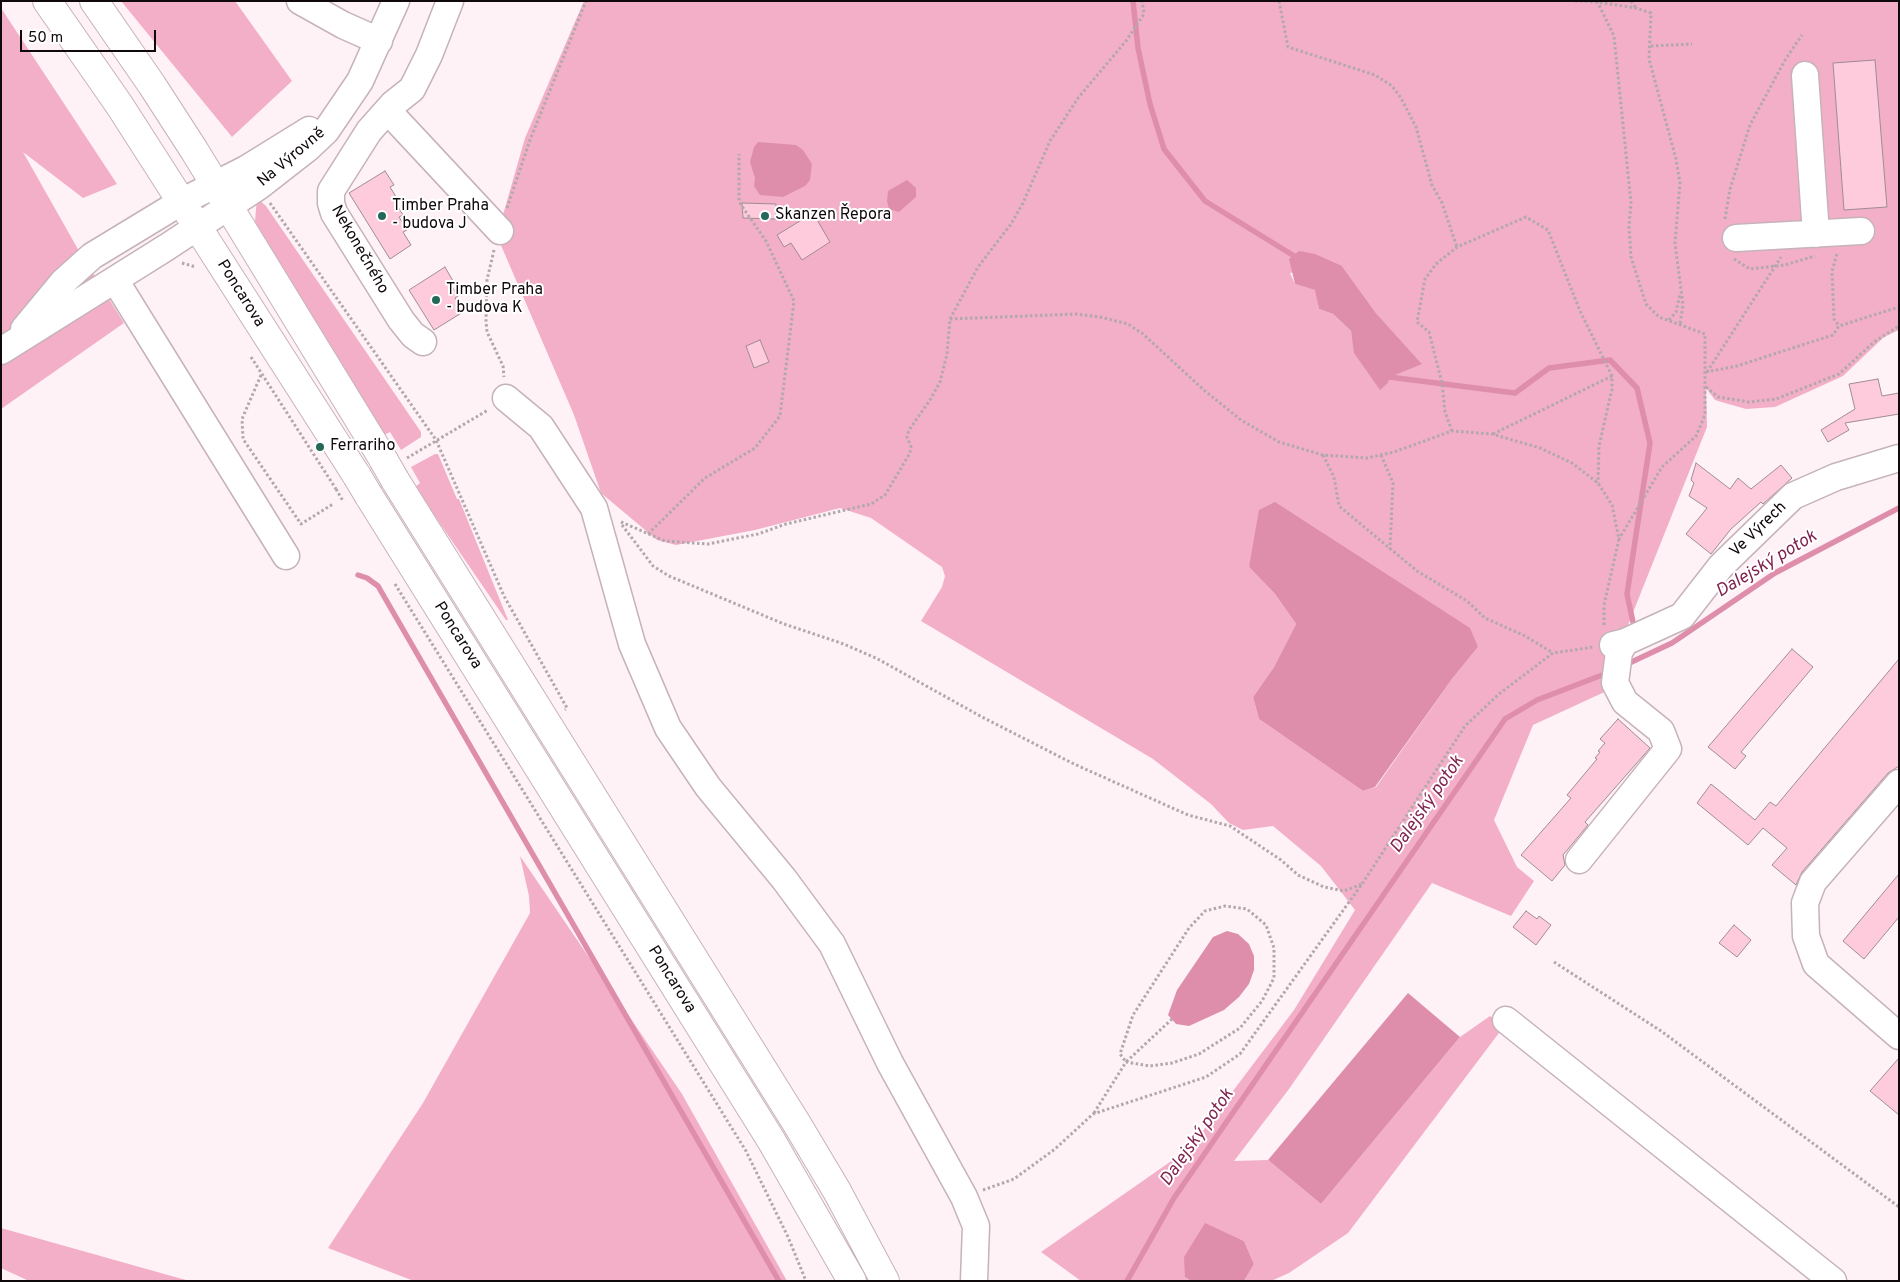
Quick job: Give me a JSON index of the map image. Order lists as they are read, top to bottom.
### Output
{
  "streets": {
    "main road": ["Poncarova"],
    "street": ["Na Výrovně", "Nekonečného", "Ve Výrech"]
  },
  "crossings": [
    ["Na Výrovně", "Poncarova"]
  ],
  "water": ["Dalejský potok"],
  "places": [
    "Timber Praha - budova J",
    "Skanzen Řepora",
    "Timber Praha - budova K",
    "Ferrariho"
  ],
  "scale_bar": "50 m"
}
